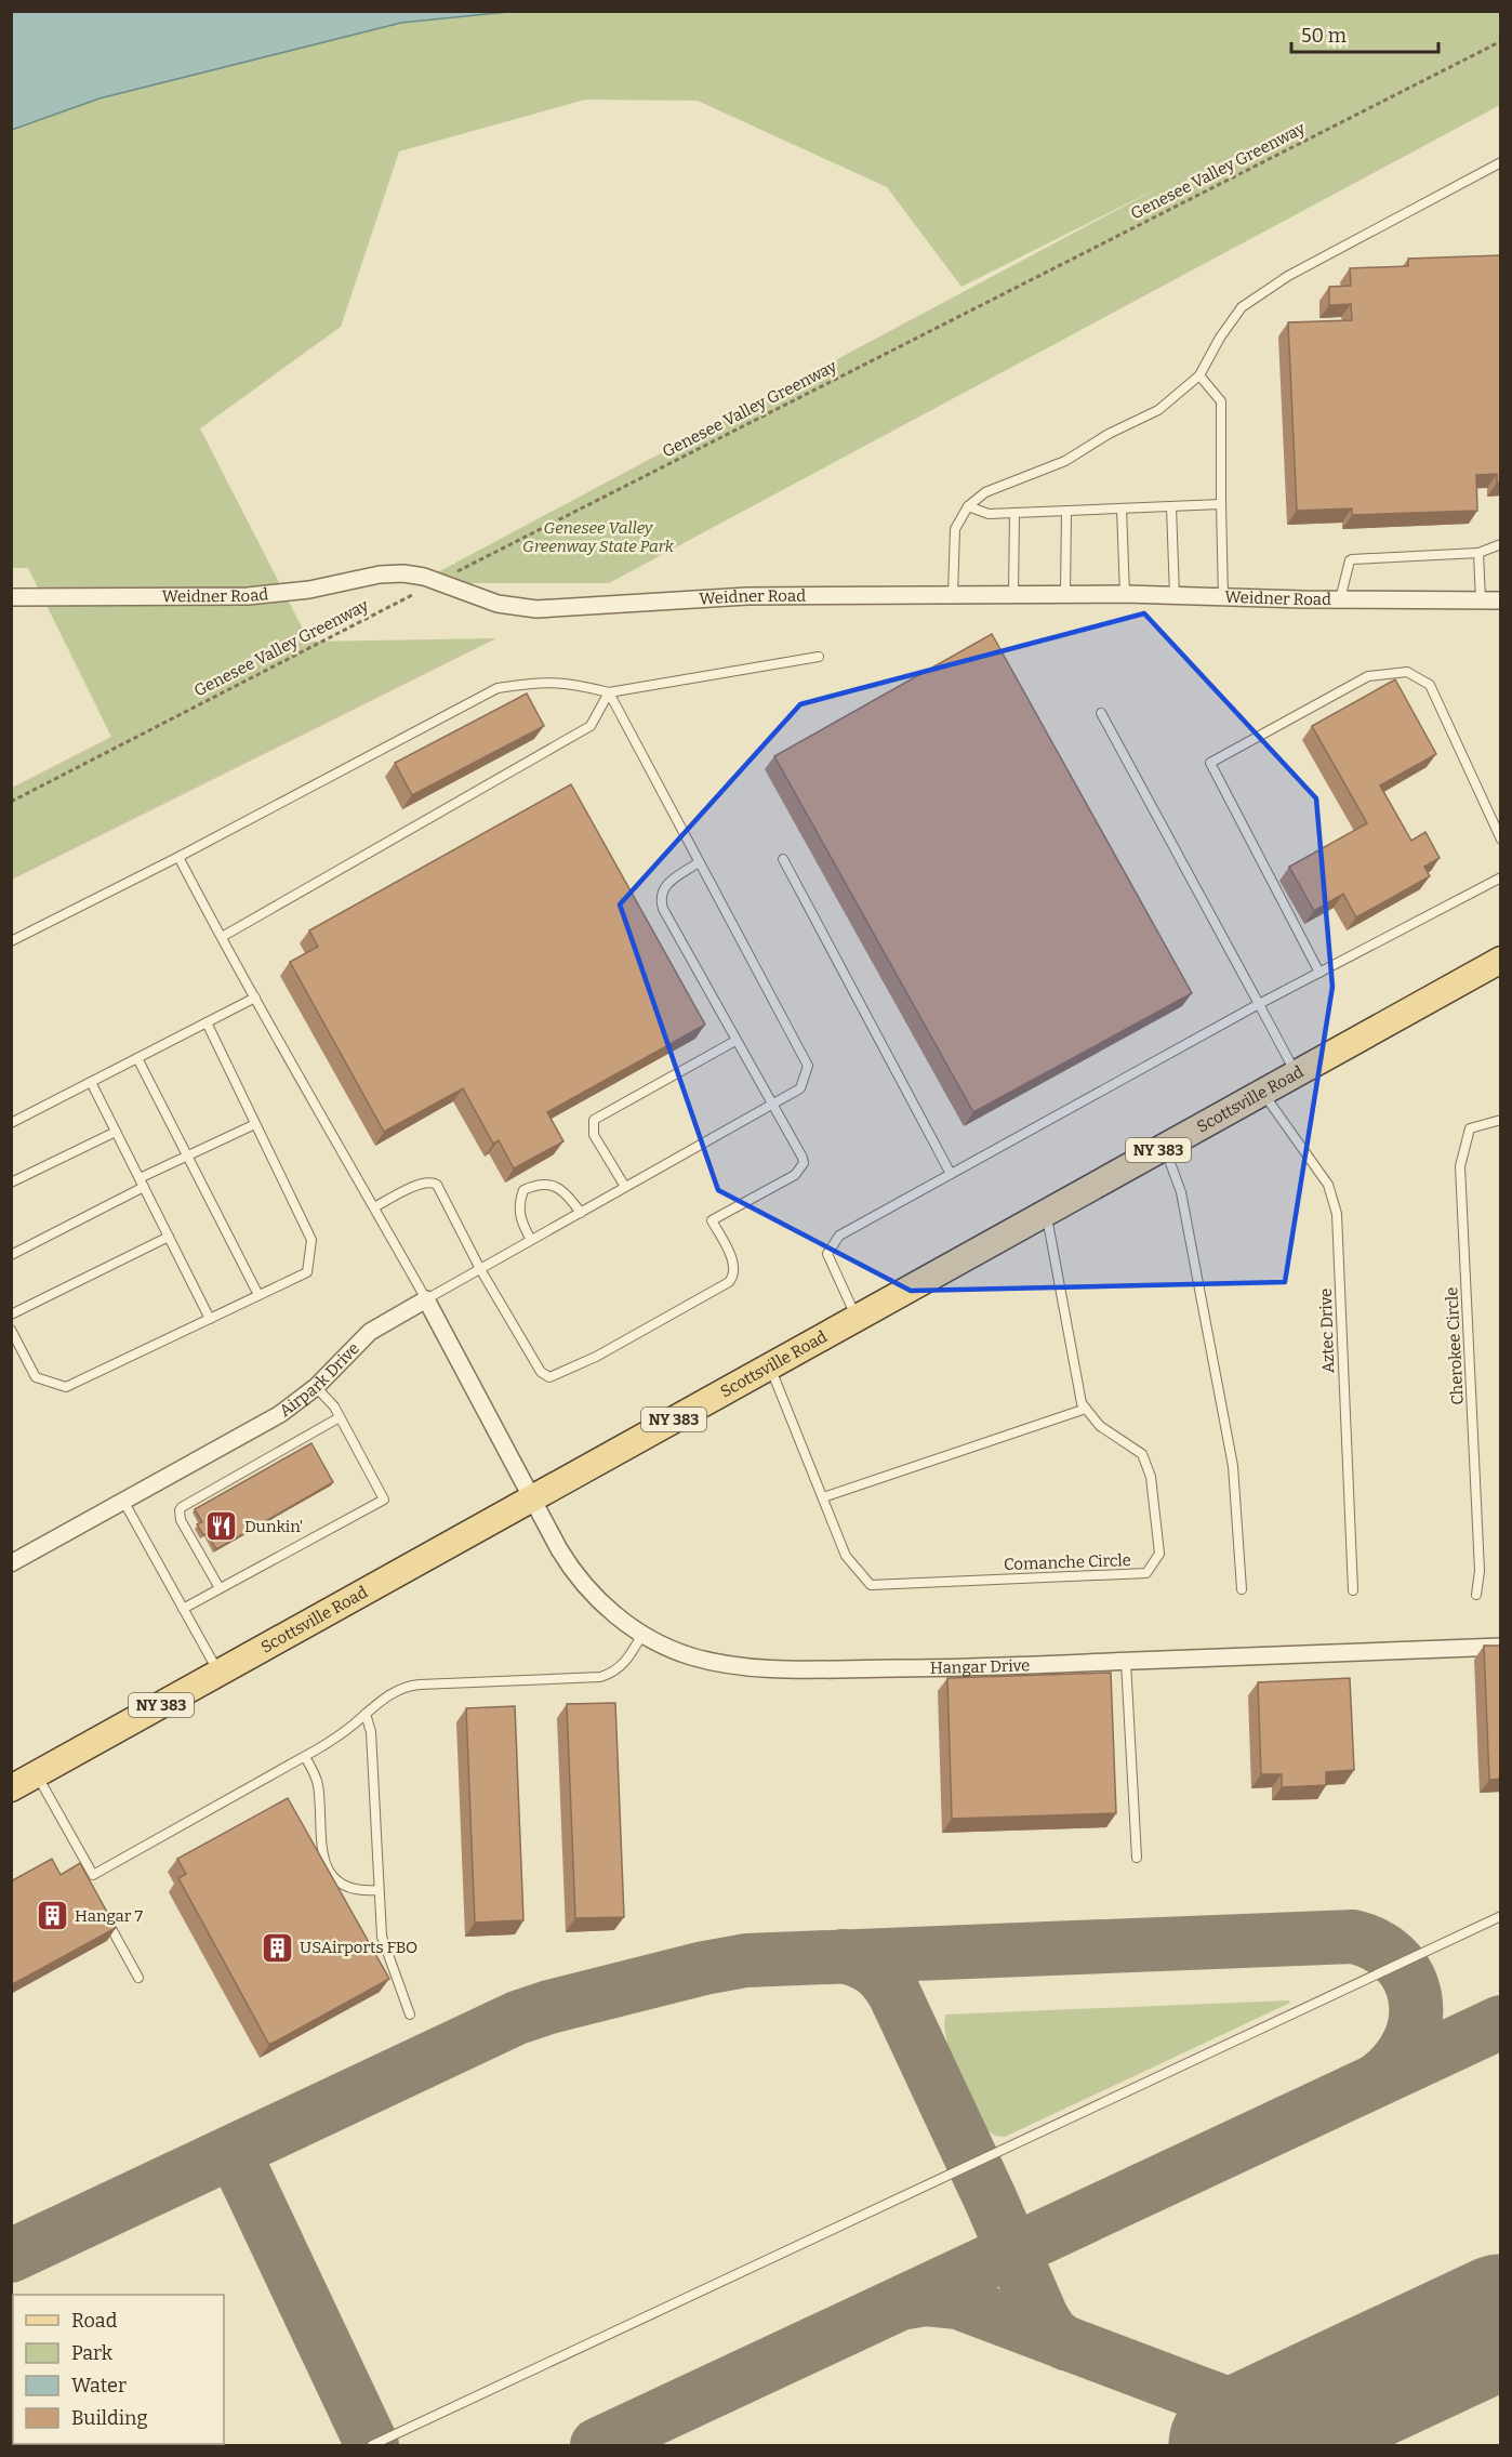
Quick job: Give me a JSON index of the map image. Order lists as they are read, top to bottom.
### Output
{
  "streets": {
    "main road": ["Scottsville Road", "NY 383"],
    "street": ["Weidner Road", "Airpark Drive", "Hangar Drive"],
    "lane": ["Aztec Drive", "Cherokee Circle", "Comanche Circle"],
    "path": ["Genesee Valley Greenway"]
  },
  "crossings": [
    ["Genesee Valley Greenway", "Weidner Road"],
    ["Scottsville Road", "Aztec Drive"],
    ["Scottsville Road", "Comanche Circle"],
    ["Scottsville Road", "Hangar Drive"]
  ],
  "parks": ["Genesee Valley Greenway State Park"],
  "places": {
    "restaurant": ["Dunkin'"],
    "building": ["Hangar 7", "USAirports FBO"]
  },
  "legend": [
    "Road",
    "Park",
    "Water",
    "Building"
  ],
  "scale_bar": "50 m"
}
